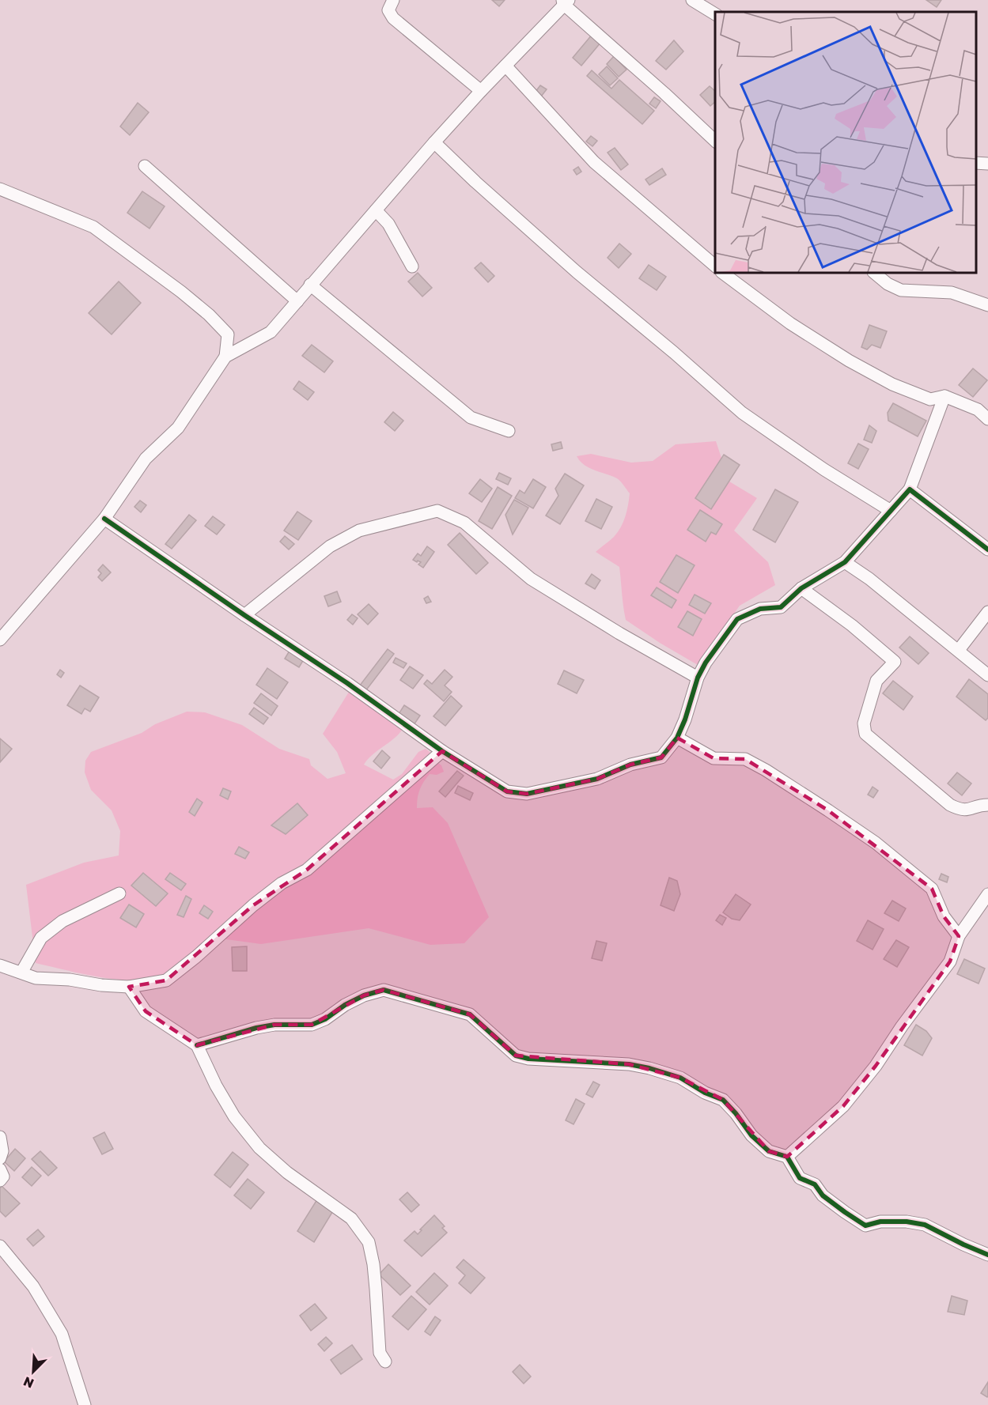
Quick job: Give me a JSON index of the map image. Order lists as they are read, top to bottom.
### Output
{
  "north": "bottom left"
}
